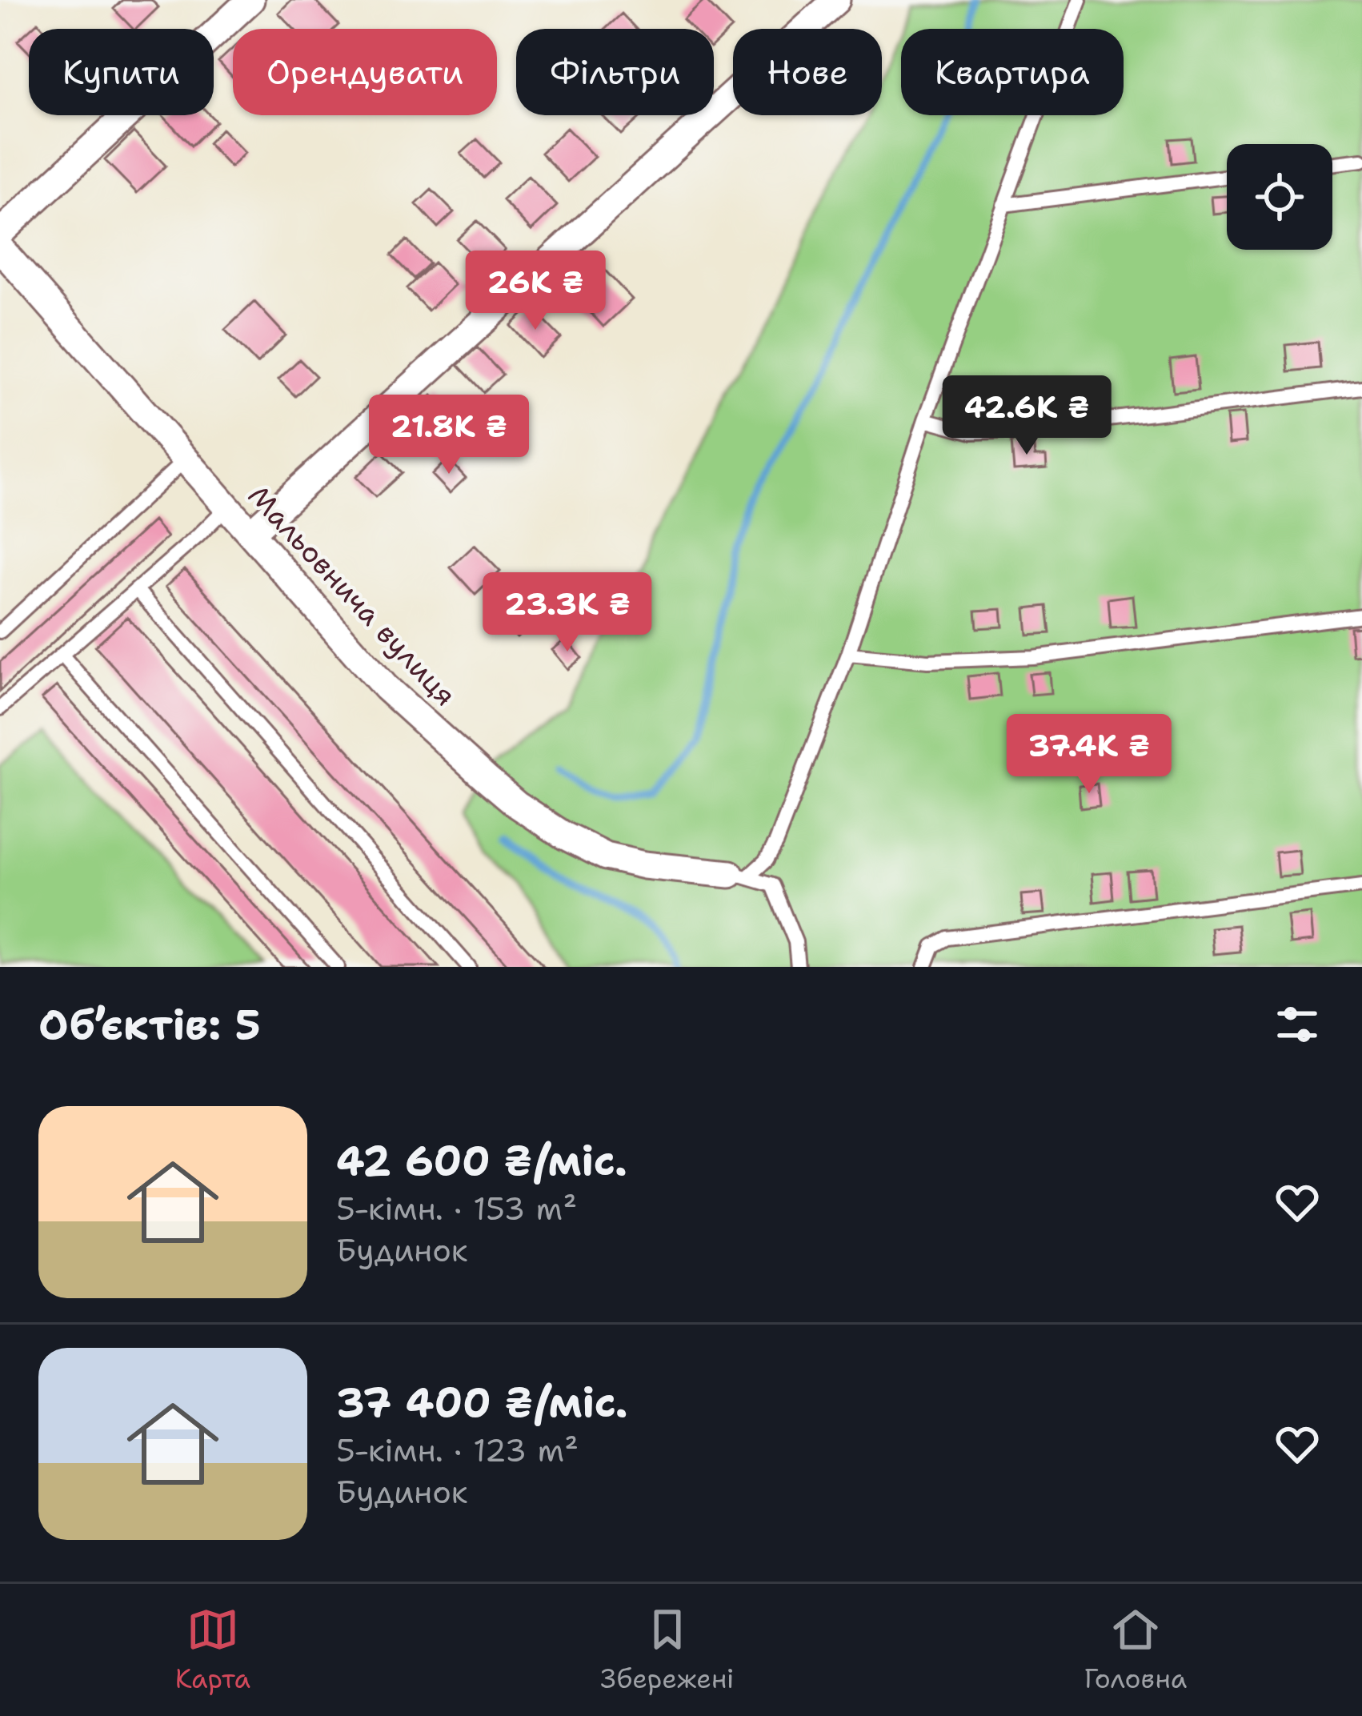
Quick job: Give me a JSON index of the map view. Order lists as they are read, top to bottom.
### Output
{
  "streets": {
    "street": ["Мальовнича вулиця"]
  },
  "page": {
    "chip": [
      "Купити",
      "Орендувати",
      "Фільтри",
      "Нове",
      "Квартира"
    ],
    "price": [
      "26K ₴",
      "42.6K ₴",
      "21.8K ₴",
      "23.3K ₴",
      "37.4K ₴"
    ],
    "heading": "Об’єктів: 5",
    "list": [
      {
        "name": "42 600 ₴/міс.",
        "note": "5-кімн. · 153 m² · Будинок"
      },
      {
        "name": "37 400 ₴/міс.",
        "note": "5-кімн. · 123 m² · Будинок"
      }
    ],
    "tabs": ["Карта", "Збережені", "Головна"]
  }
}
